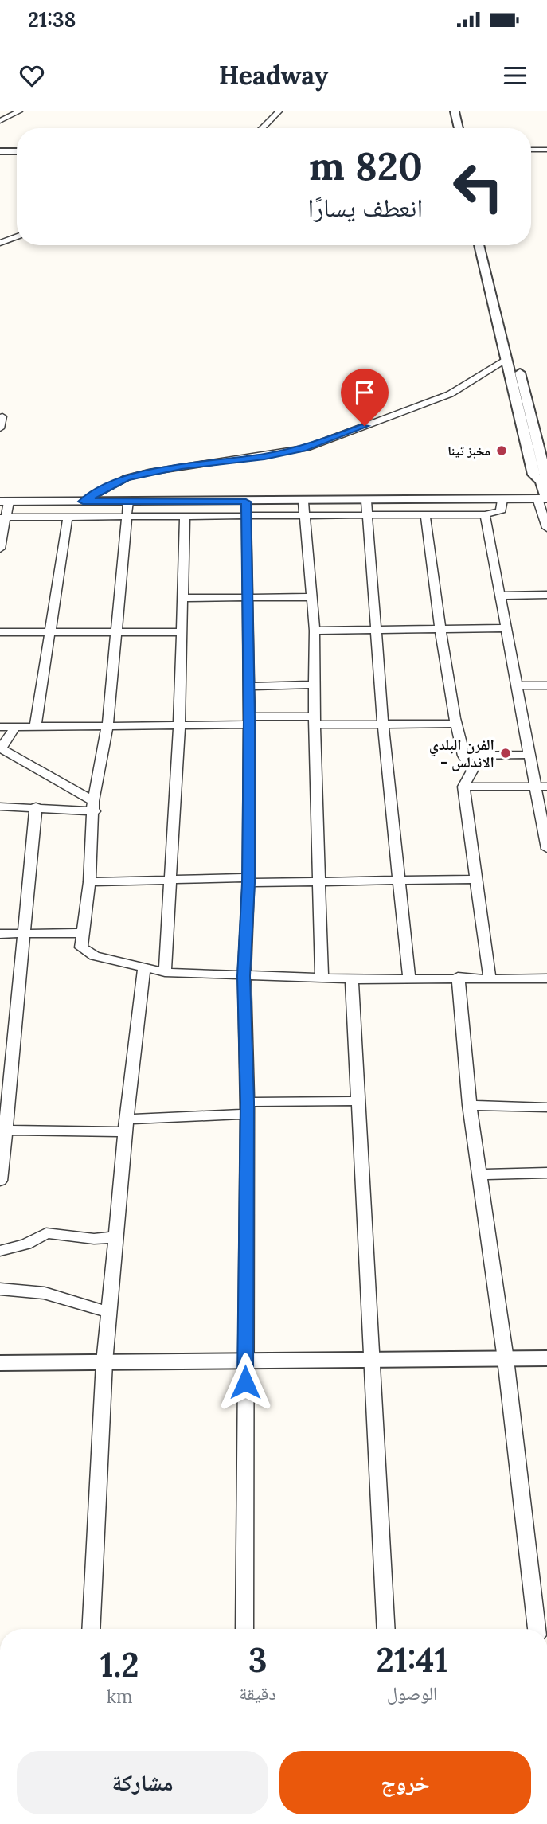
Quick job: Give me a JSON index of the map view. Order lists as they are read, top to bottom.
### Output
{
  "places": ["مخبز تينا", "الفرن البلدي - الاندلس"],
  "page": {
    "status": "21:38",
    "header": "Headway",
    "turn": ["820 m", "انعطف يسارًا"],
    "eta": [
      "21:41",
      "الوصول",
      "3",
      "دقيقة",
      "1.2",
      "km"
    ],
    "buttons": ["خروج", "مشاركة"]
  }
}
